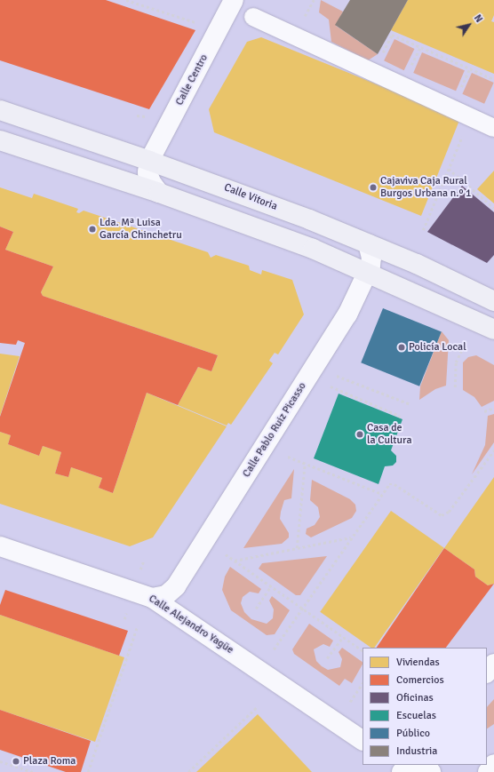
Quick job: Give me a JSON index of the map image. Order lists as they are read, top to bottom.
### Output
{
  "streets": {
    "highway": ["Calle Vitoria"],
    "street": ["Calle Centro", "Calle Pablo Ruiz Picasso", "Calle Alejandro Yagüe"]
  },
  "crossings": [
    ["Calle Centro", "Calle Vitoria"],
    ["Calle Vitoria", "Calle Pablo Ruiz Picasso"],
    ["Calle Pablo Ruiz Picasso", "Calle Alejandro Yagüe"]
  ],
  "places": [
    "Cajaviva Caja Rural Burgos Urbana n.º 1",
    "Lda. Mª Luisa García Chinchetru",
    "Policía Local",
    "Casa de la Cultura",
    "Plaza Roma"
  ],
  "legend": [
    "Viviendas",
    "Comercios",
    "Oficinas",
    "Escuelas",
    "Público",
    "Industria"
  ],
  "north": "top right"
}
